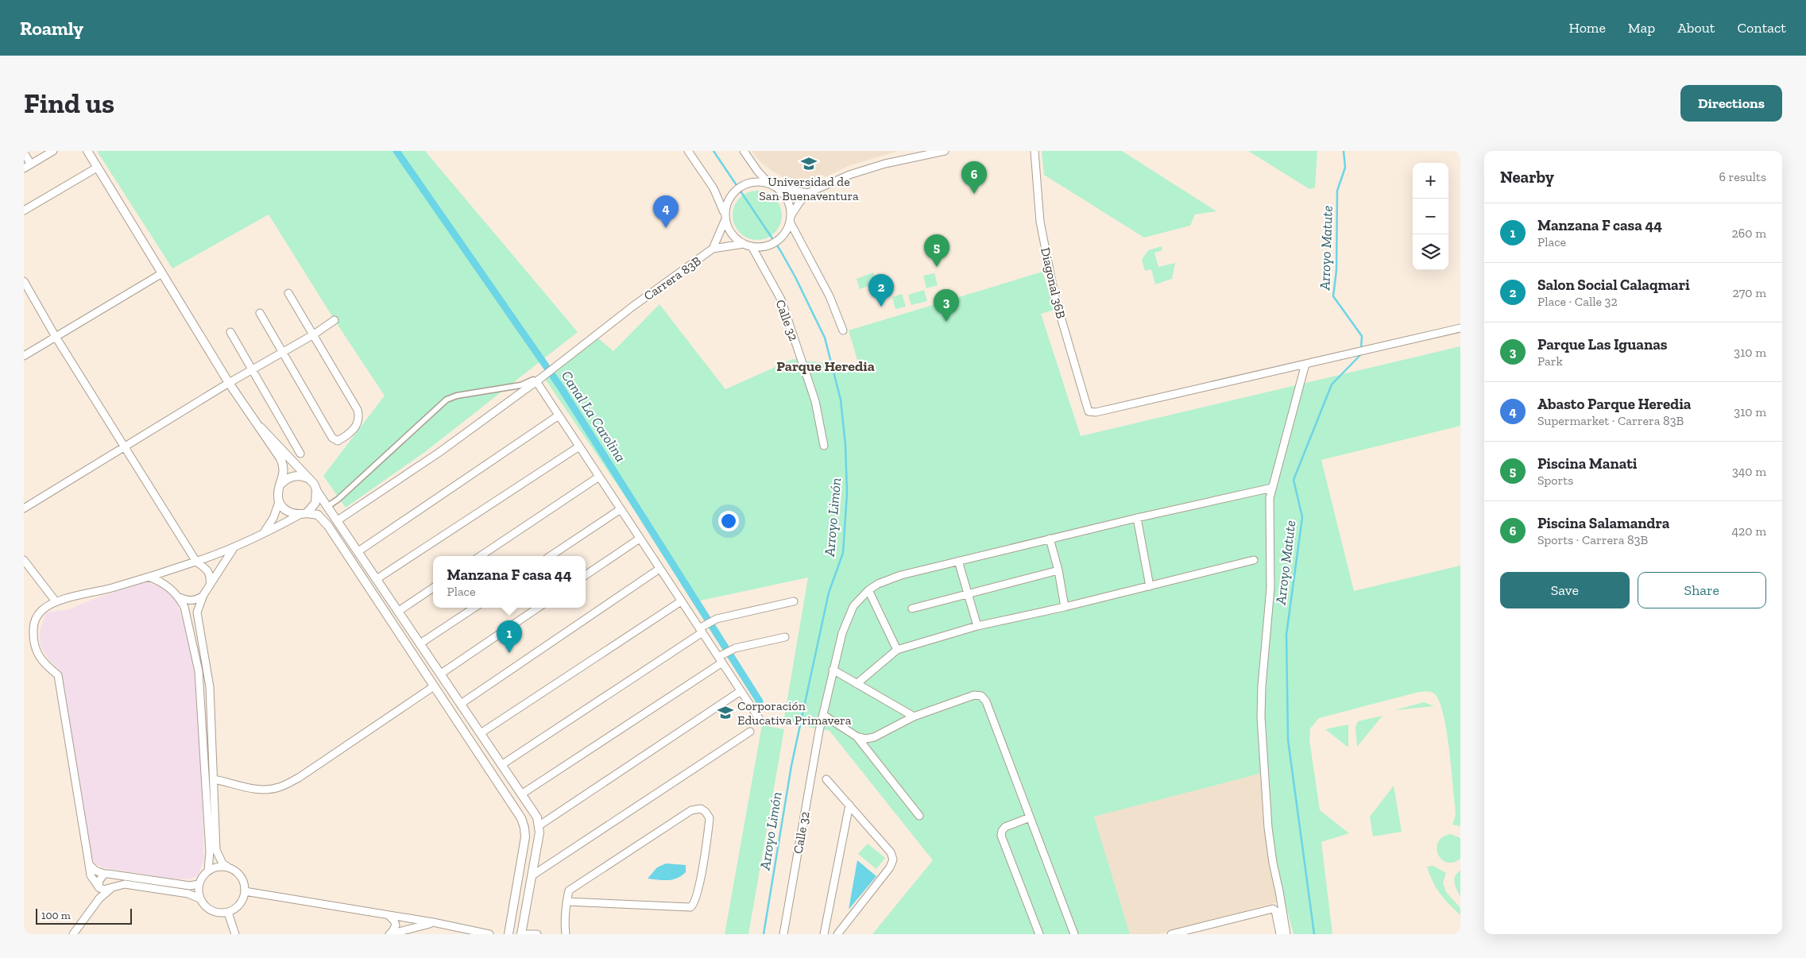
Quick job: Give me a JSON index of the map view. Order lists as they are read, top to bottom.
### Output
{
  "streets": {
    "street": ["Carrera 83B", "Diagonal 36B", "Calle 32"]
  },
  "districts": ["Parque Heredia"],
  "water": ["Arroyo Matute", "Canal La Carolina", "Arroyo Limón"],
  "places": {
    "school or university": ["Universidad de San Buenaventura", "Corporación Educativa Primavera"]
  },
  "scale_bar": "100 m",
  "page": {
    "header": "Roamly",
    "nav": [
      "Home",
      "Map",
      "About",
      "Contact"
    ],
    "buttons": [
      "Directions",
      ["Save", "Share"]
    ],
    "title": "Find us",
    "heading": ["Nearby", "6 results"],
    "pins": [
      "6",
      "4",
      "5",
      "2",
      "3",
      "1"
    ],
    "map_buttons": ["+", "−"],
    "list": [
      {
        "mark": "1",
        "name": "Manzana F casa 44",
        "note": "Place",
        "value": "260 m"
      },
      {
        "mark": "2",
        "name": "Salon Social Calaqmari",
        "note": "Place · Calle 32",
        "value": "270 m"
      },
      {
        "mark": "3",
        "name": "Parque Las Iguanas",
        "note": "Park",
        "value": "310 m"
      },
      {
        "mark": "4",
        "name": "Abasto Parque Heredia",
        "note": "Supermarket · Carrera 83B",
        "value": "310 m"
      },
      {
        "mark": "5",
        "name": "Piscina Manati",
        "note": "Sports",
        "value": "340 m"
      },
      {
        "mark": "6",
        "name": "Piscina Salamandra",
        "note": "Sports · Carrera 83B",
        "value": "420 m"
      }
    ],
    "popup": ["Manzana F casa 44", "Place"],
    "scale": "100 m"
  }
}
